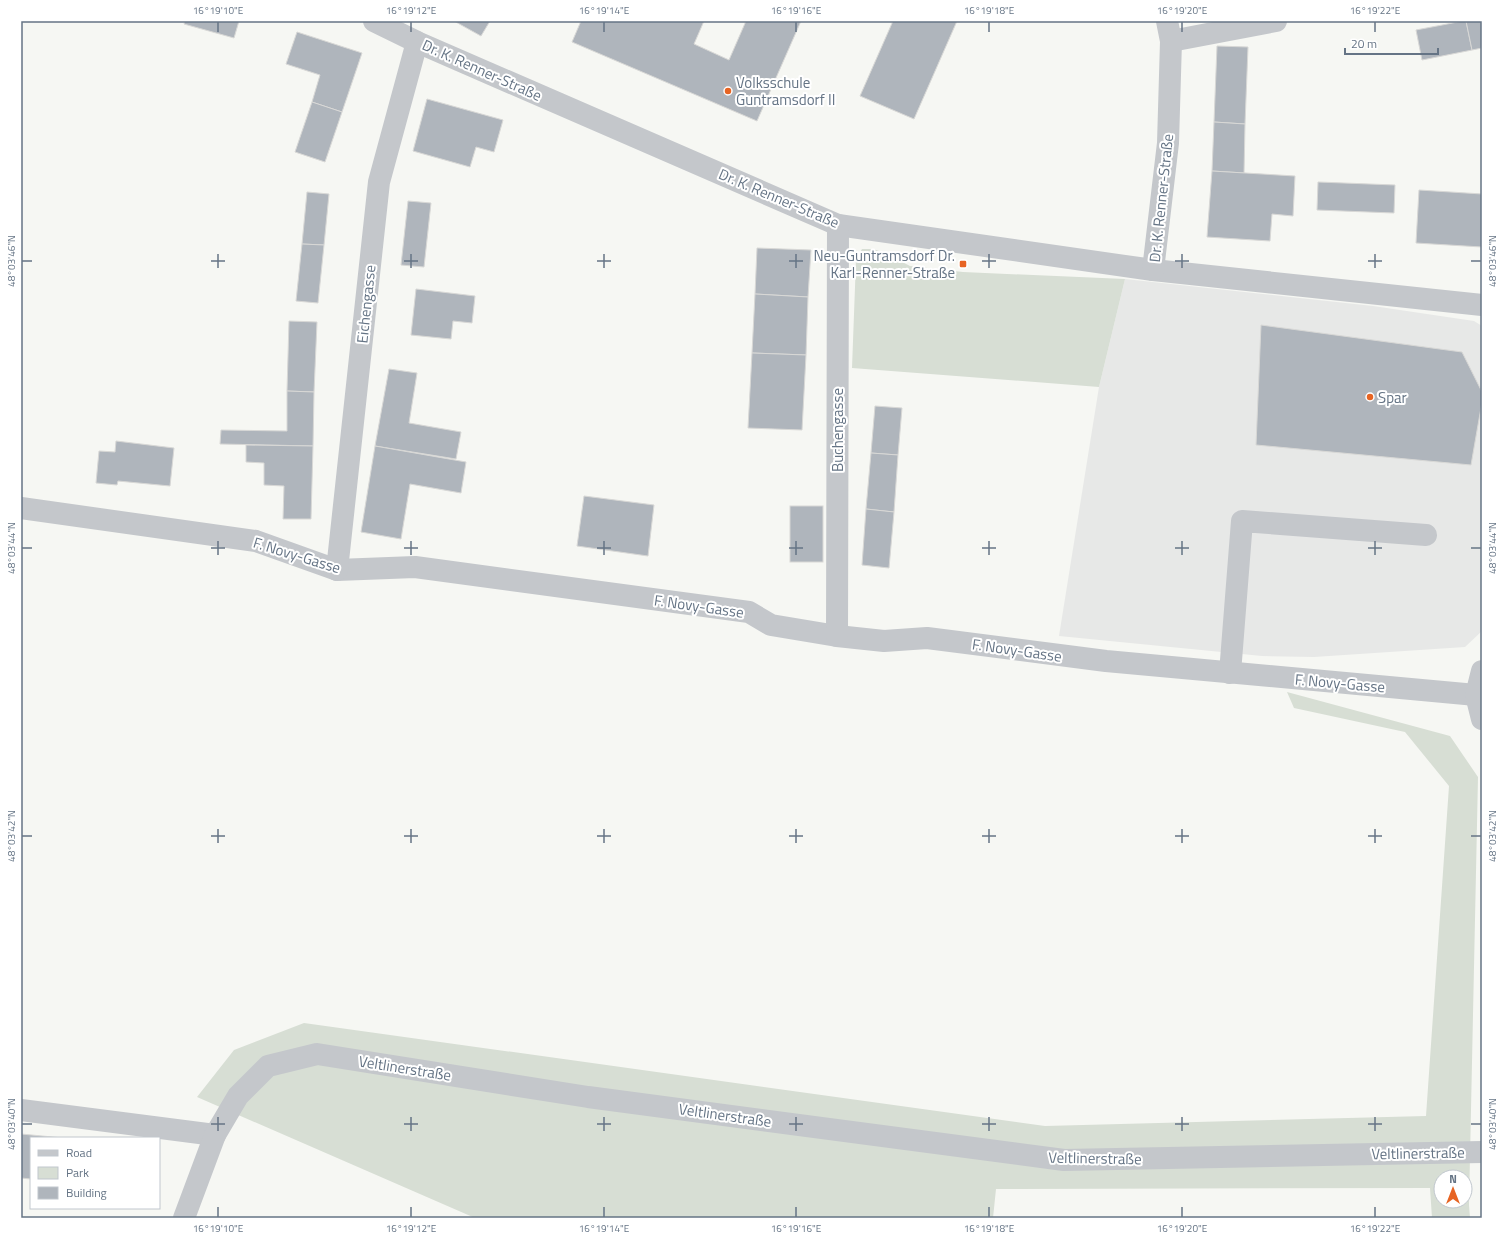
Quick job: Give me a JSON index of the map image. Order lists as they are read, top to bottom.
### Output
{
  "streets": {
    "street": [
      "Dr. K. Renner-Straße",
      "Eichengasse",
      "Buchengasse",
      "F. Novy-Gasse",
      "Veltlinerstraße"
    ]
  },
  "crossings": [
    ["Dr. K. Renner-Straße", "Eichengasse"],
    ["Dr. K. Renner-Straße", "Buchengasse"],
    ["Eichengasse", "F. Novy-Gasse"],
    ["Buchengasse", "F. Novy-Gasse"]
  ],
  "places": {
    "other": ["Volksschule Guntramsdorf II", "Spar"],
    "transit": ["Neu-Guntramsdorf Dr. Karl-Renner-Straße"]
  },
  "legend": ["Road", "Park", "Building"],
  "scale_bar": "20 m",
  "north": "top",
  "coordinates": [
    "16°19'10\"E",
    "16°19'12\"E",
    "16°19'14\"E",
    "16°19'16\"E",
    "16°19'18\"E",
    "16°19'20\"E",
    "16°19'22\"E",
    "48°03'46\"N",
    "48°03'44\"N",
    "48°03'42\"N",
    "48°03'40\"N"
  ]
}
